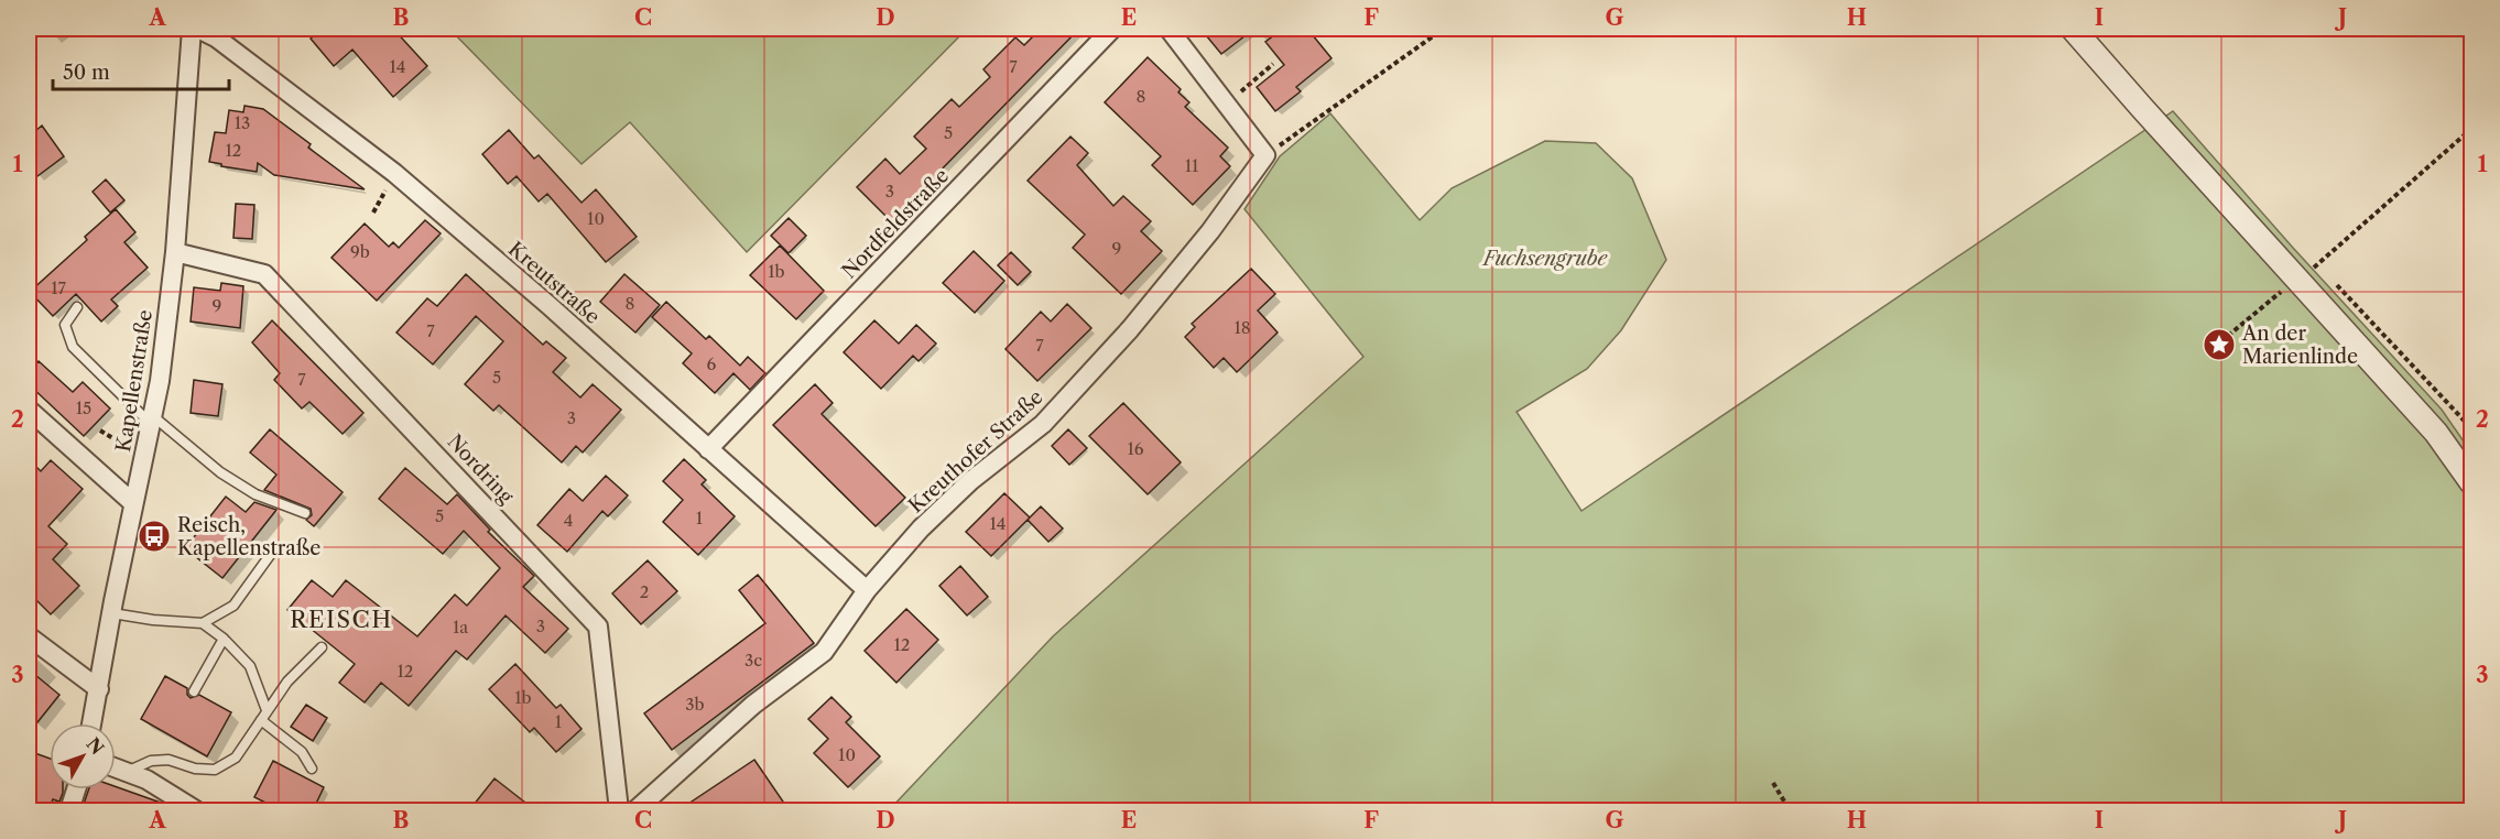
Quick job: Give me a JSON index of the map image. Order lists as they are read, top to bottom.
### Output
{
  "streets": {
    "street": [
      "Nordfeldstraße",
      "Kreutstraße",
      "Kapellenstraße",
      "Kreuthofer Straße",
      "Nordring"
    ]
  },
  "crossings": [
    ["Nordfeldstraße", "Kreutstraße"],
    ["Kreutstraße", "Kreuthofer Straße"],
    ["Kapellenstraße", "Nordring"]
  ],
  "districts": ["REISCH"],
  "parks": ["Fuchsengrube"],
  "places": {
    "place": ["An der Marienlinde"],
    "bus stop": ["Reisch, Kapellenstraße"]
  },
  "house_numbers": [
    "14",
    "7",
    "8",
    "13",
    "5",
    "12",
    "11",
    "3",
    "10",
    "9",
    "9b",
    "1b",
    "17",
    "8",
    "9",
    "18",
    "7",
    "7",
    "6",
    "5",
    "7",
    "15",
    "3",
    "16",
    "5",
    "1",
    "4",
    "14",
    "2",
    "3",
    "1a",
    "12",
    "3c",
    "12",
    "1b",
    "3b",
    "1",
    "10"
  ],
  "scale_bar": "50 m",
  "north": "top right",
  "grid": {
    "columns": [
      "A",
      "B",
      "C",
      "D",
      "E",
      "F",
      "G",
      "H",
      "I",
      "J"
    ],
    "rows": ["1", "2", "3"]
  }
}
